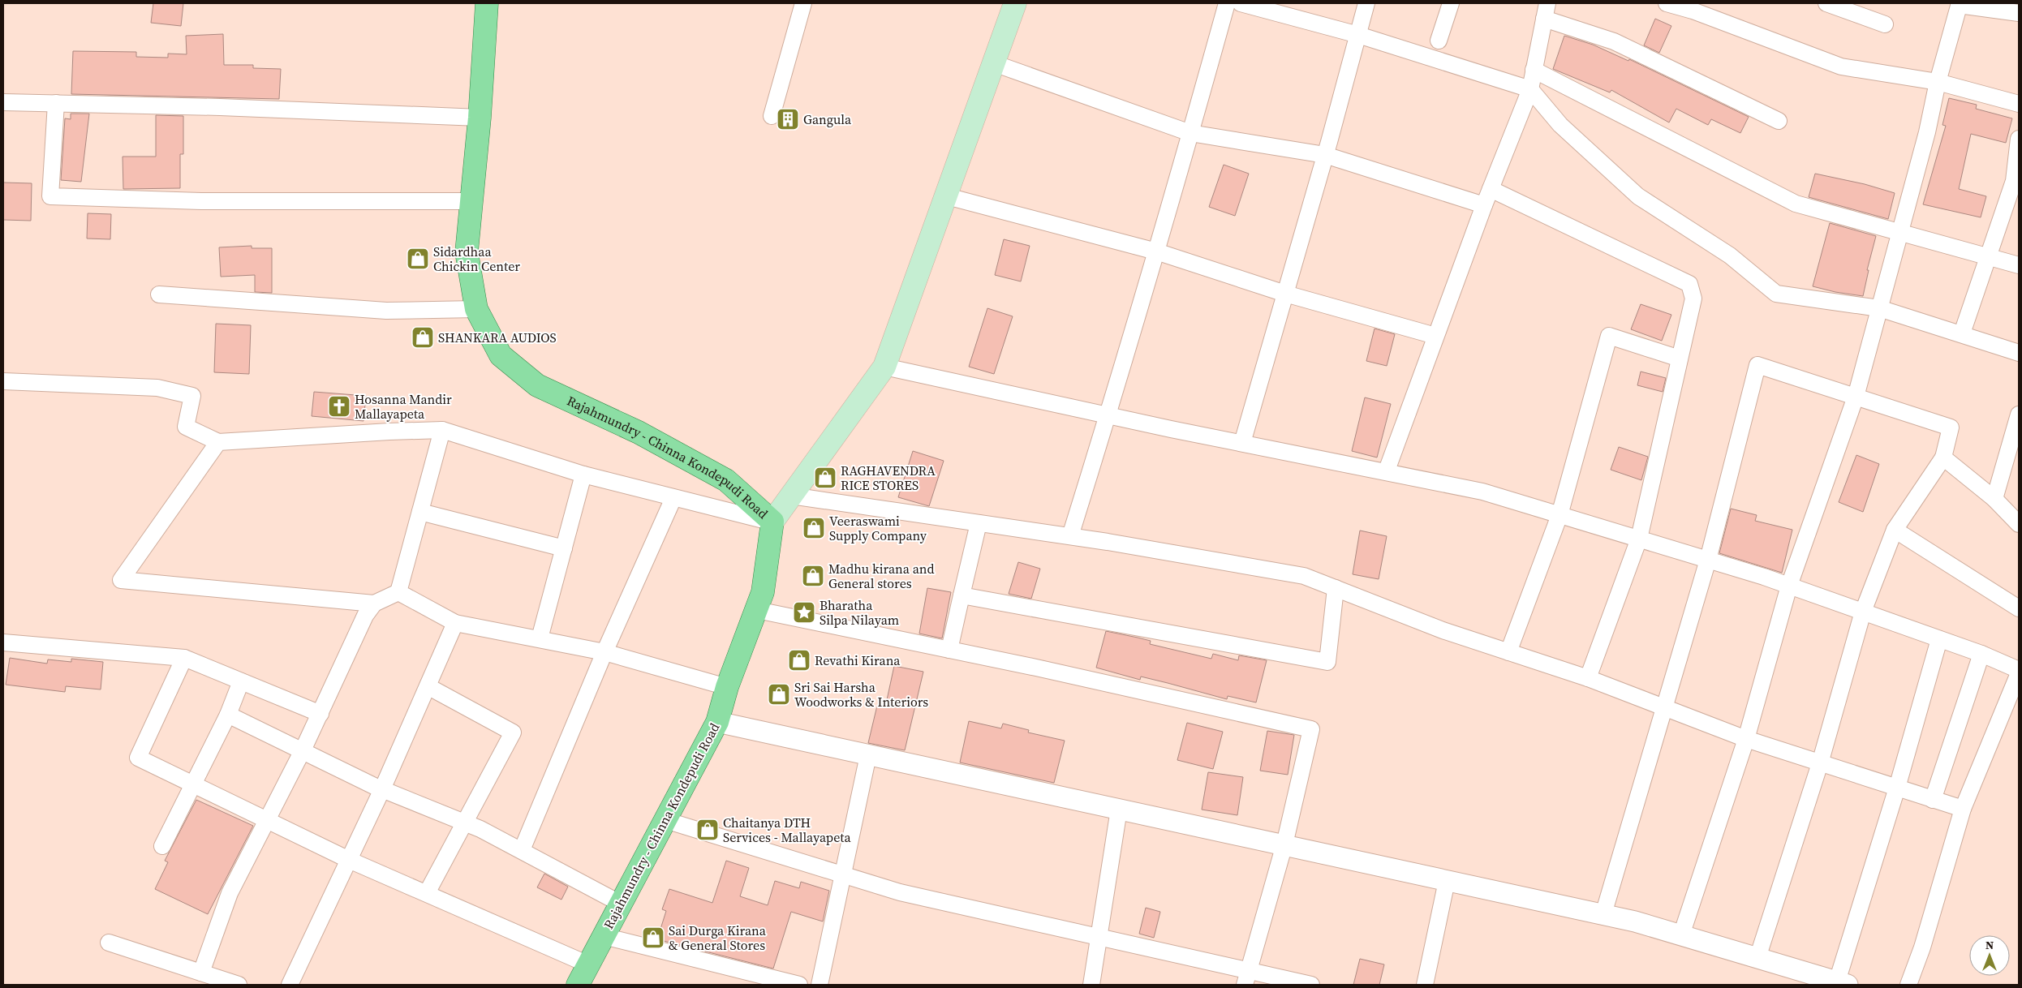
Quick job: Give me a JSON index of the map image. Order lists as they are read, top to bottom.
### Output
{
  "streets": {
    "main road": ["Rajahmundry - Chinna Kondepudi Road"]
  },
  "places": {
    "building": ["Gangula"],
    "shop": [
      "Sidardhaa Chickin Center",
      "SHANKARA AUDIOS",
      "RAGHAVENDRA RICE STORES",
      "Veeraswami Supply Company",
      "Madhu kirana and General stores",
      "Revathi Kirana",
      "Sri Sai Harsha Woodworks & Interiors",
      "Chaitanya DTH Services - Mallayapeta",
      "Sai Durga Kirana & General Stores"
    ],
    "church": ["Hosanna Mandir Mallayapeta"],
    "place": ["Bharatha Silpa Nilayam"]
  },
  "north": "top"
}
